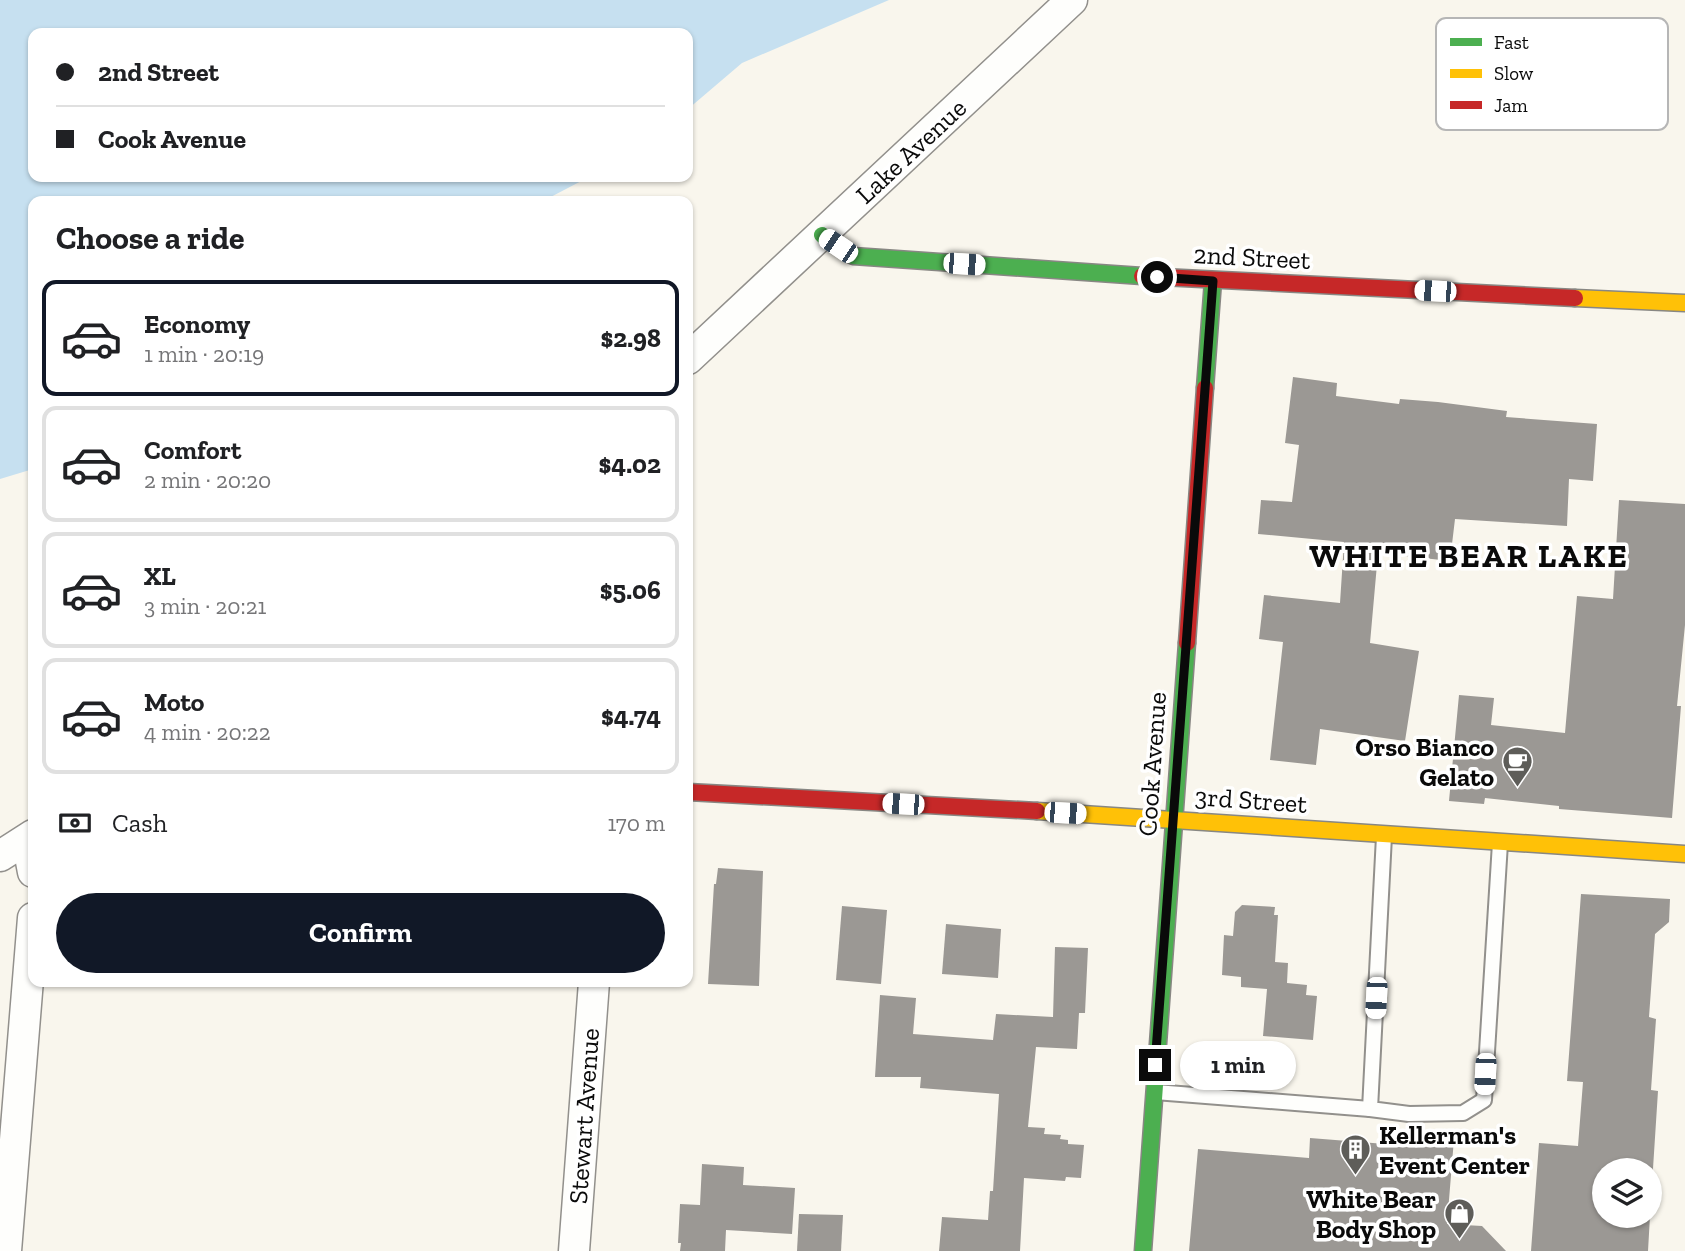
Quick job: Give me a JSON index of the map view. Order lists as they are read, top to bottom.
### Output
{
  "streets": {
    "street": [
      "Lake Avenue",
      "2nd Street",
      "Cook Avenue",
      "3rd Street",
      "Stewart Avenue"
    ]
  },
  "crossings": [
    ["Lake Avenue", "2nd Street"],
    ["2nd Street", "Cook Avenue"],
    ["Cook Avenue", "3rd Street"]
  ],
  "districts": ["WHITE BEAR LAKE"],
  "places": {
    "cafe": ["Orso Bianco Gelato"],
    "building": ["Kellerman's Event Center"],
    "shop": ["White Bear Body Shop"]
  },
  "legend": ["Fast", "Slow", "Jam"],
  "page": {
    "banner": ["2nd Street", "Cook Avenue"],
    "heading": "Choose a ride",
    "list": [
      {
        "name": "Economy",
        "note": "1 min · 20:19",
        "value": "$2.98"
      },
      {
        "name": "Comfort",
        "note": "2 min · 20:20",
        "value": "$4.02"
      },
      {
        "name": "XL",
        "note": "3 min · 20:21",
        "value": "$5.06"
      },
      {
        "name": "Moto",
        "note": "4 min · 20:22",
        "value": "$4.74"
      }
    ],
    "pay": ["Cash", "170 m"],
    "buttons": "Confirm",
    "bubble": "1 min"
  }
}
